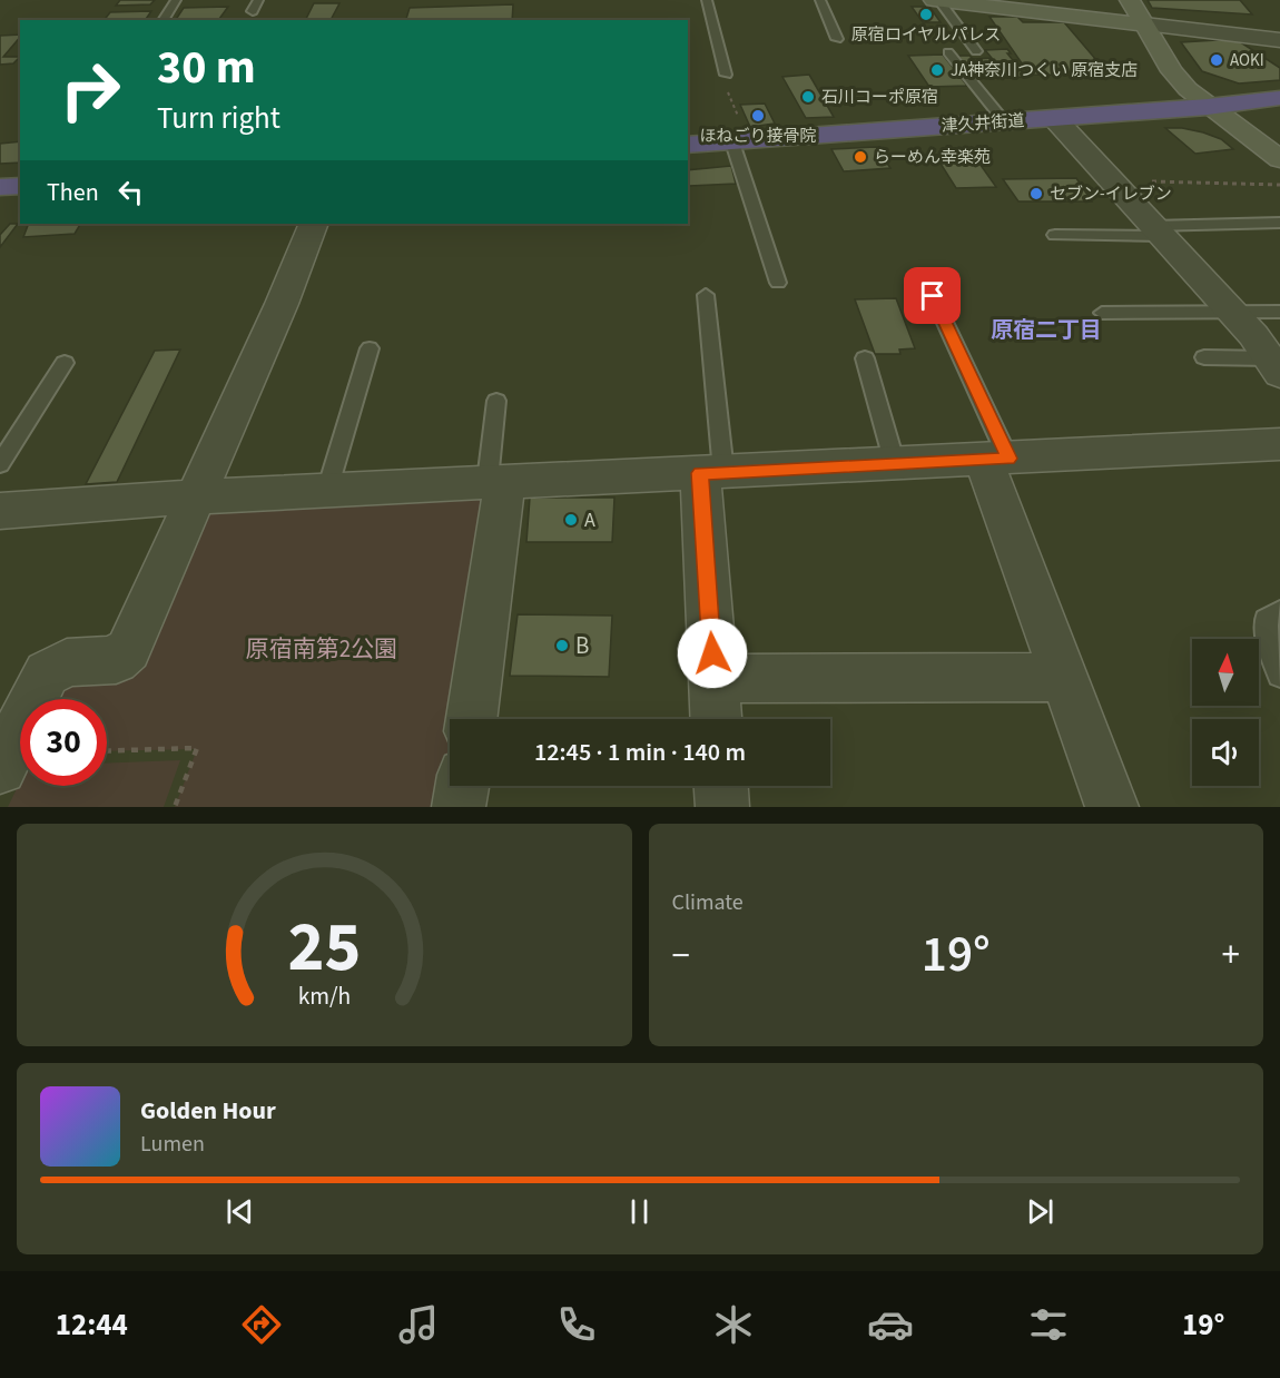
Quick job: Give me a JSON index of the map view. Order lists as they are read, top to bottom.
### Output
{
  "streets": {
    "highway": ["津久井街道"]
  },
  "districts": ["原宿二丁目"],
  "parks": ["原宿南第2公園"],
  "places": [
    "原宿ロイヤルパレス",
    "AOKI",
    "JA神奈川つくい 原宿支店",
    "石川コーポ原宿",
    "ほねごり接骨院",
    "らーめん幸楽苑",
    "セブン-イレブン",
    "A",
    "B"
  ],
  "north": "top",
  "page": {
    "turn": ["30 m", "Turn right"],
    "then": "Then",
    "limit": "30",
    "trip": "12:45 · 1 min · 140 m",
    "tile": "Climate",
    "heat": ["−", "19°", "+"],
    "song": ["Golden Hour", "Lumen"],
    "tabs": ["12:44", "19°"],
    "gauge": ["25", "km/h"]
  }
}
